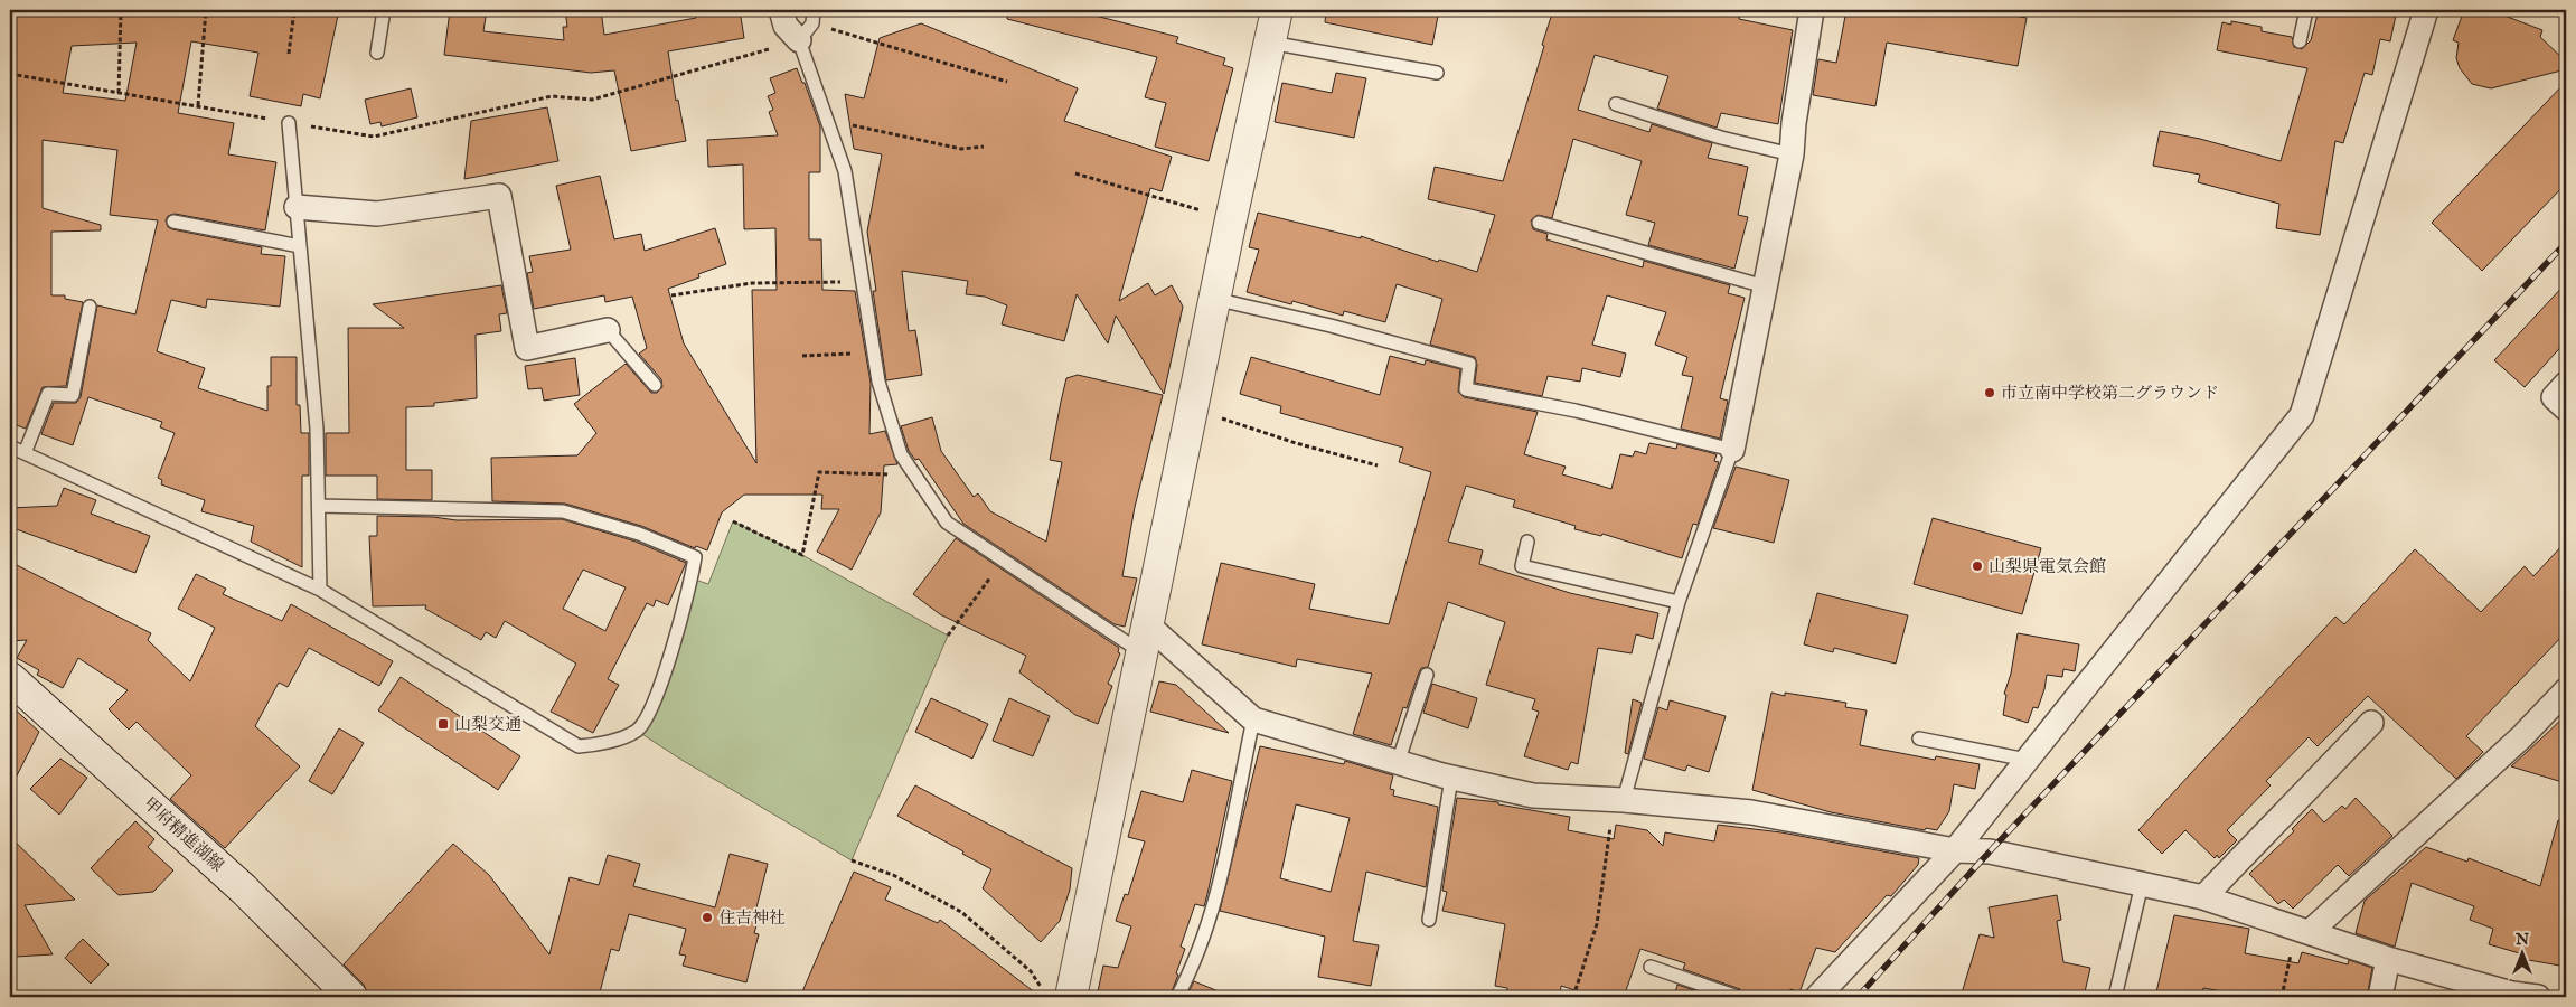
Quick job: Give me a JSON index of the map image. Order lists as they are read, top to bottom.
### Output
{
  "streets": {
    "street": ["甲府精進湖線"]
  },
  "places": {
    "other": ["市立南中学校第二グラウンド", "山梨県電気会館", "住吉神社"],
    "transit": ["山梨交通"]
  },
  "north": "top"
}
